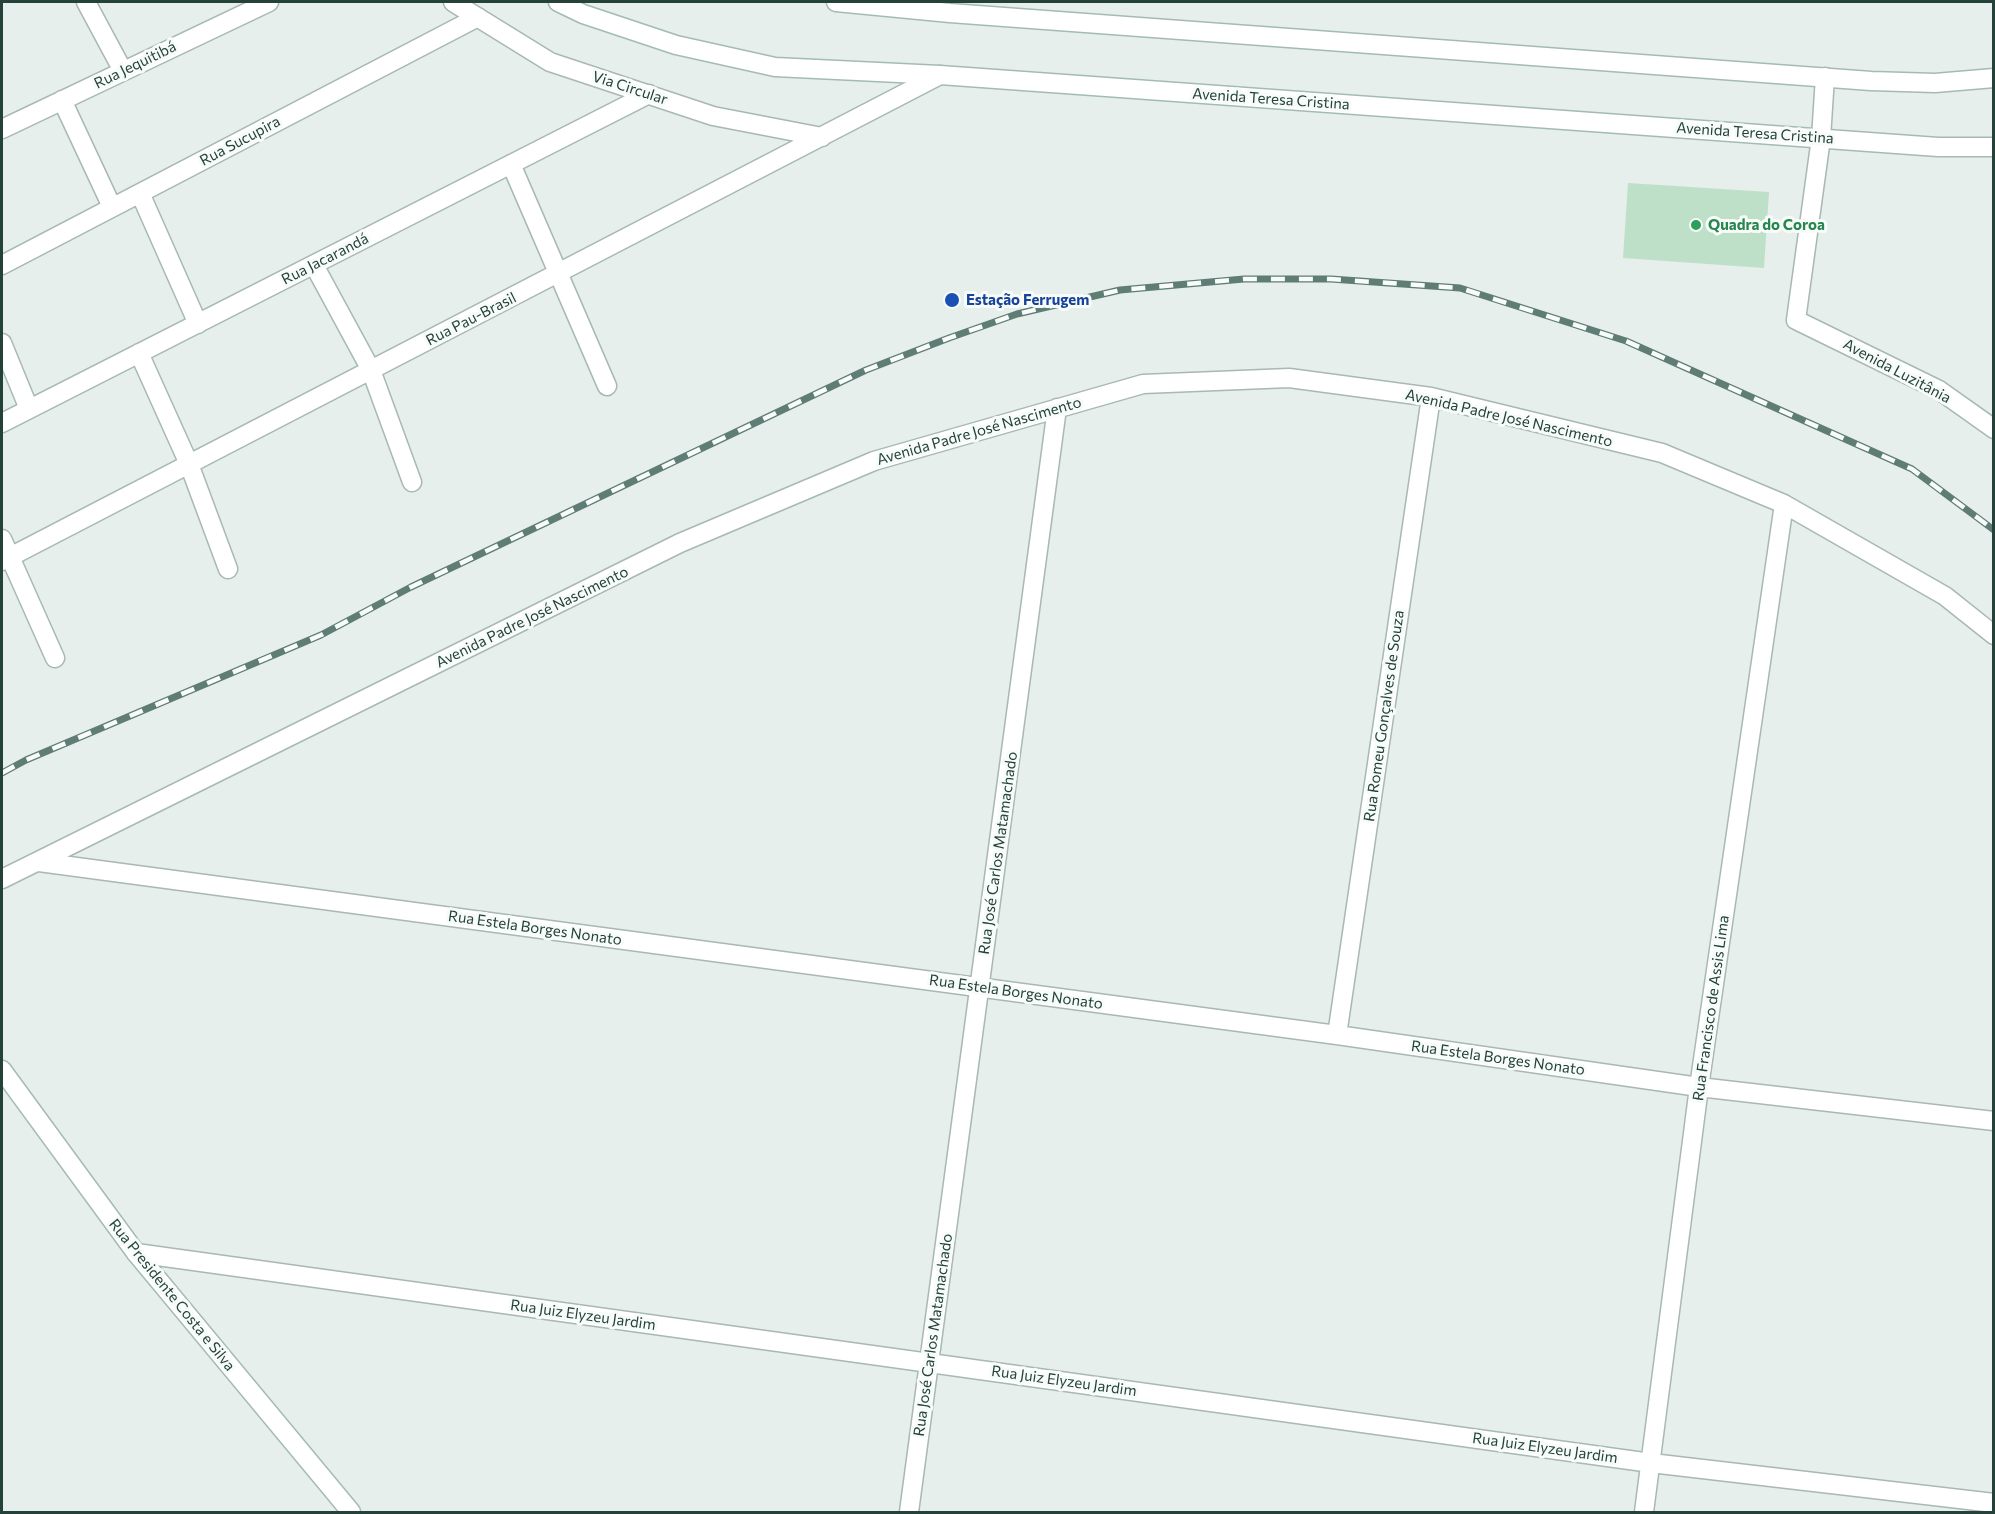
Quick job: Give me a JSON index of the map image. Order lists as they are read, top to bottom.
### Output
{
  "streets": {
    "street": [
      "Rua Jequitibá",
      "Via Circular",
      "Avenida Teresa Cristina",
      "Rua Sucupira",
      "Rua Jacarandá",
      "Rua Pau-Brasil",
      "Avenida Luzitânia",
      "Avenida Padre José Nascimento",
      "Rua Romeu Gonçalves de Souza",
      "Rua José Carlos Matamachado",
      "Rua Estela Borges Nonato",
      "Rua Francisco de Assis Lima",
      "Rua Presidente Costa e Silva",
      "Rua Juiz Elyzeu Jardim"
    ]
  },
  "crossings": [
    ["Via Circular", "Rua Sucupira"],
    ["Via Circular", "Rua Jacarandá"],
    ["Via Circular", "Rua Pau-Brasil"],
    ["Avenida Teresa Cristina", "Rua Pau-Brasil"],
    ["Avenida Teresa Cristina", "Avenida Luzitânia"],
    ["Avenida Padre José Nascimento", "Rua Romeu Gonçalves de Souza"],
    ["Avenida Padre José Nascimento", "Rua José Carlos Matamachado"],
    ["Avenida Padre José Nascimento", "Rua Estela Borges Nonato"],
    ["Avenida Padre José Nascimento", "Rua Francisco de Assis Lima"],
    ["Rua Romeu Gonçalves de Souza", "Rua Estela Borges Nonato"],
    ["Rua José Carlos Matamachado", "Rua Estela Borges Nonato"],
    ["Rua José Carlos Matamachado", "Rua Juiz Elyzeu Jardim"],
    ["Rua Estela Borges Nonato", "Rua Francisco de Assis Lima"],
    ["Rua Francisco de Assis Lima", "Rua Juiz Elyzeu Jardim"],
    ["Rua Presidente Costa e Silva", "Rua Juiz Elyzeu Jardim"]
  ],
  "places": ["Quadra do Coroa", "Estação Ferrugem"]
}
